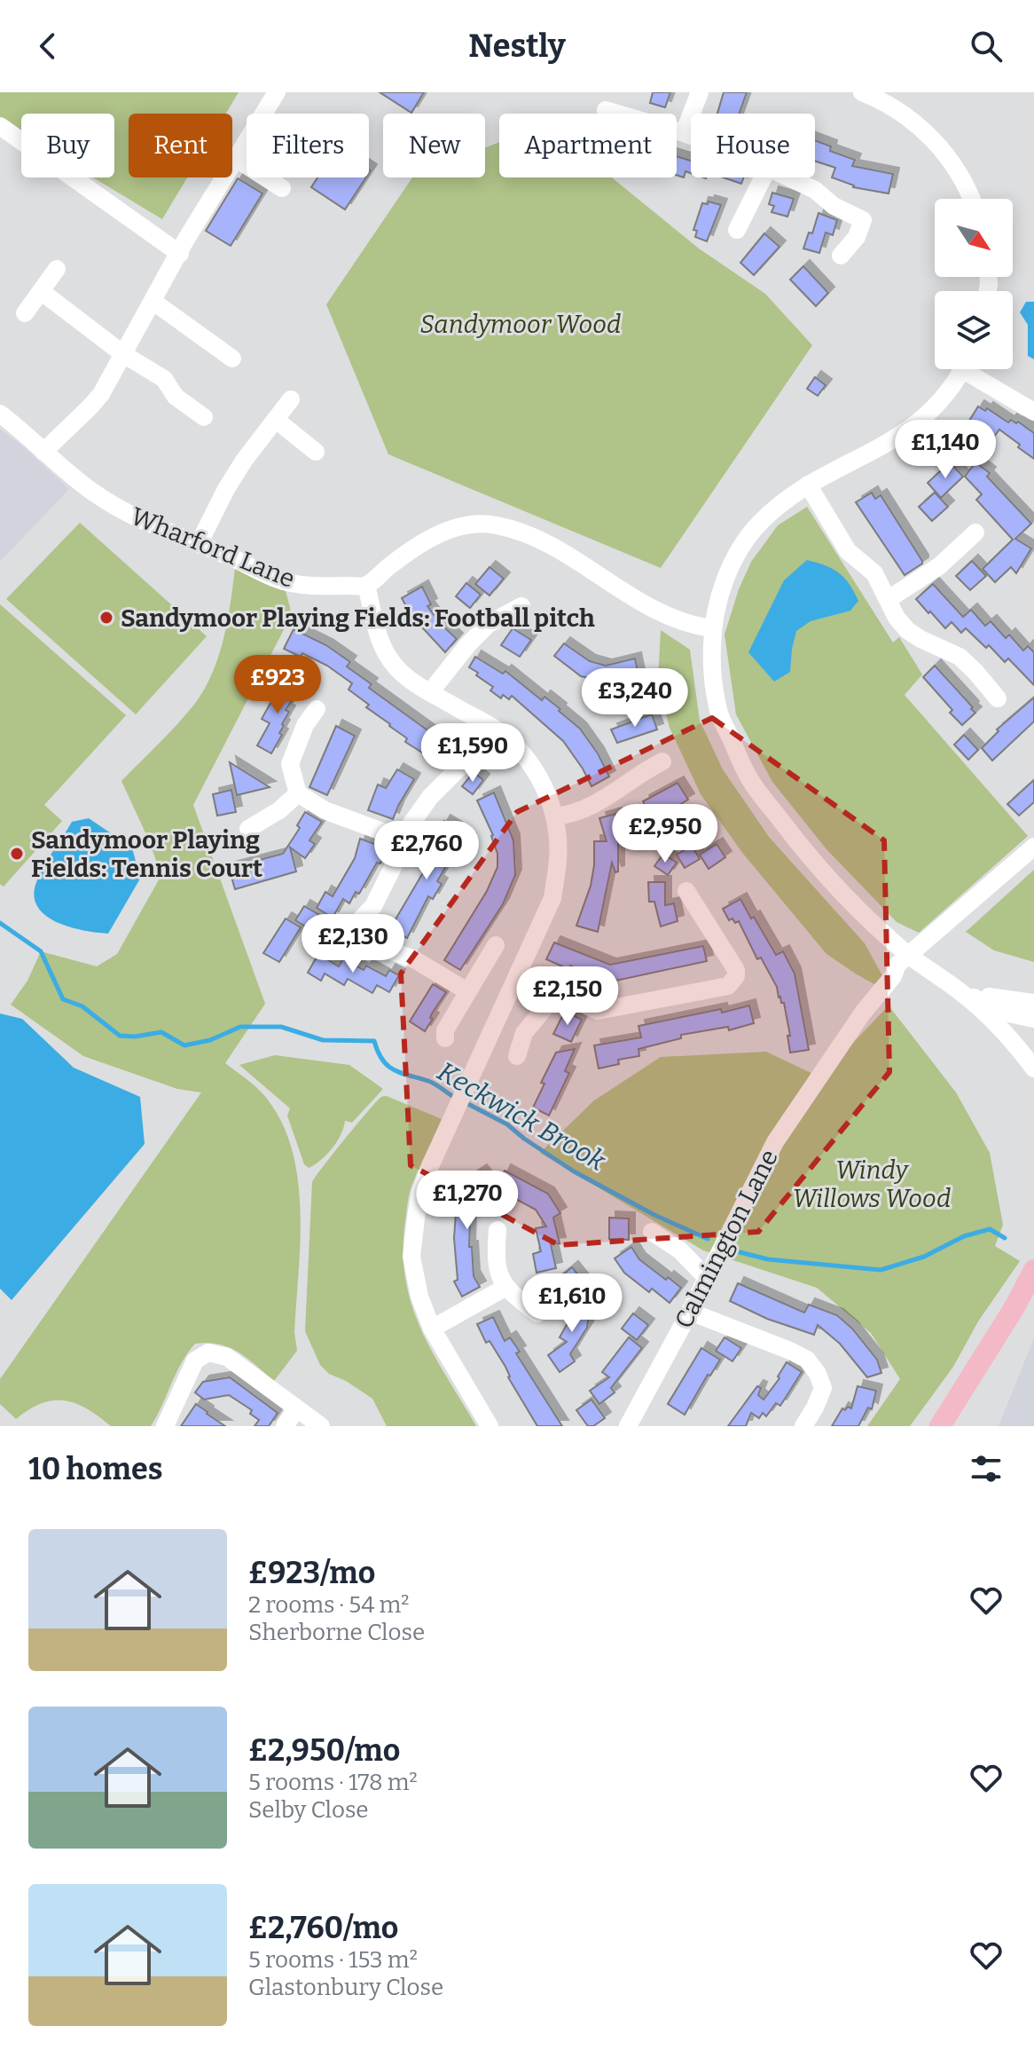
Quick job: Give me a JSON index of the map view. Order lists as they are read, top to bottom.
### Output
{
  "streets": {
    "street": ["Wharford Lane", "Calmington Lane"]
  },
  "water": ["Keckwick Brook"],
  "parks": ["Sandymoor Wood", "Windy Willows Wood"],
  "places": ["Sandymoor Playing Fields: Football pitch", "Sandymoor Playing Fields: Tennis Court"],
  "north": "bottom right",
  "page": {
    "header": "Nestly",
    "chip": [
      "Buy",
      "Rent",
      "Filters",
      "New",
      "Apartment",
      "House"
    ],
    "price": [
      "£1,140",
      "£923",
      "£3,240",
      "£1,590",
      "£2,950",
      "£2,760",
      "£2,130",
      "£2,150",
      "£1,270",
      "£1,610"
    ],
    "heading": "10 homes",
    "list": [
      {
        "name": "£923/mo",
        "note": "2 rooms · 54 m² · Sherborne Close"
      },
      {
        "name": "£2,950/mo",
        "note": "5 rooms · 178 m² · Selby Close"
      },
      {
        "name": "£2,760/mo",
        "note": "5 rooms · 153 m² · Glastonbury Close"
      }
    ]
  }
}
